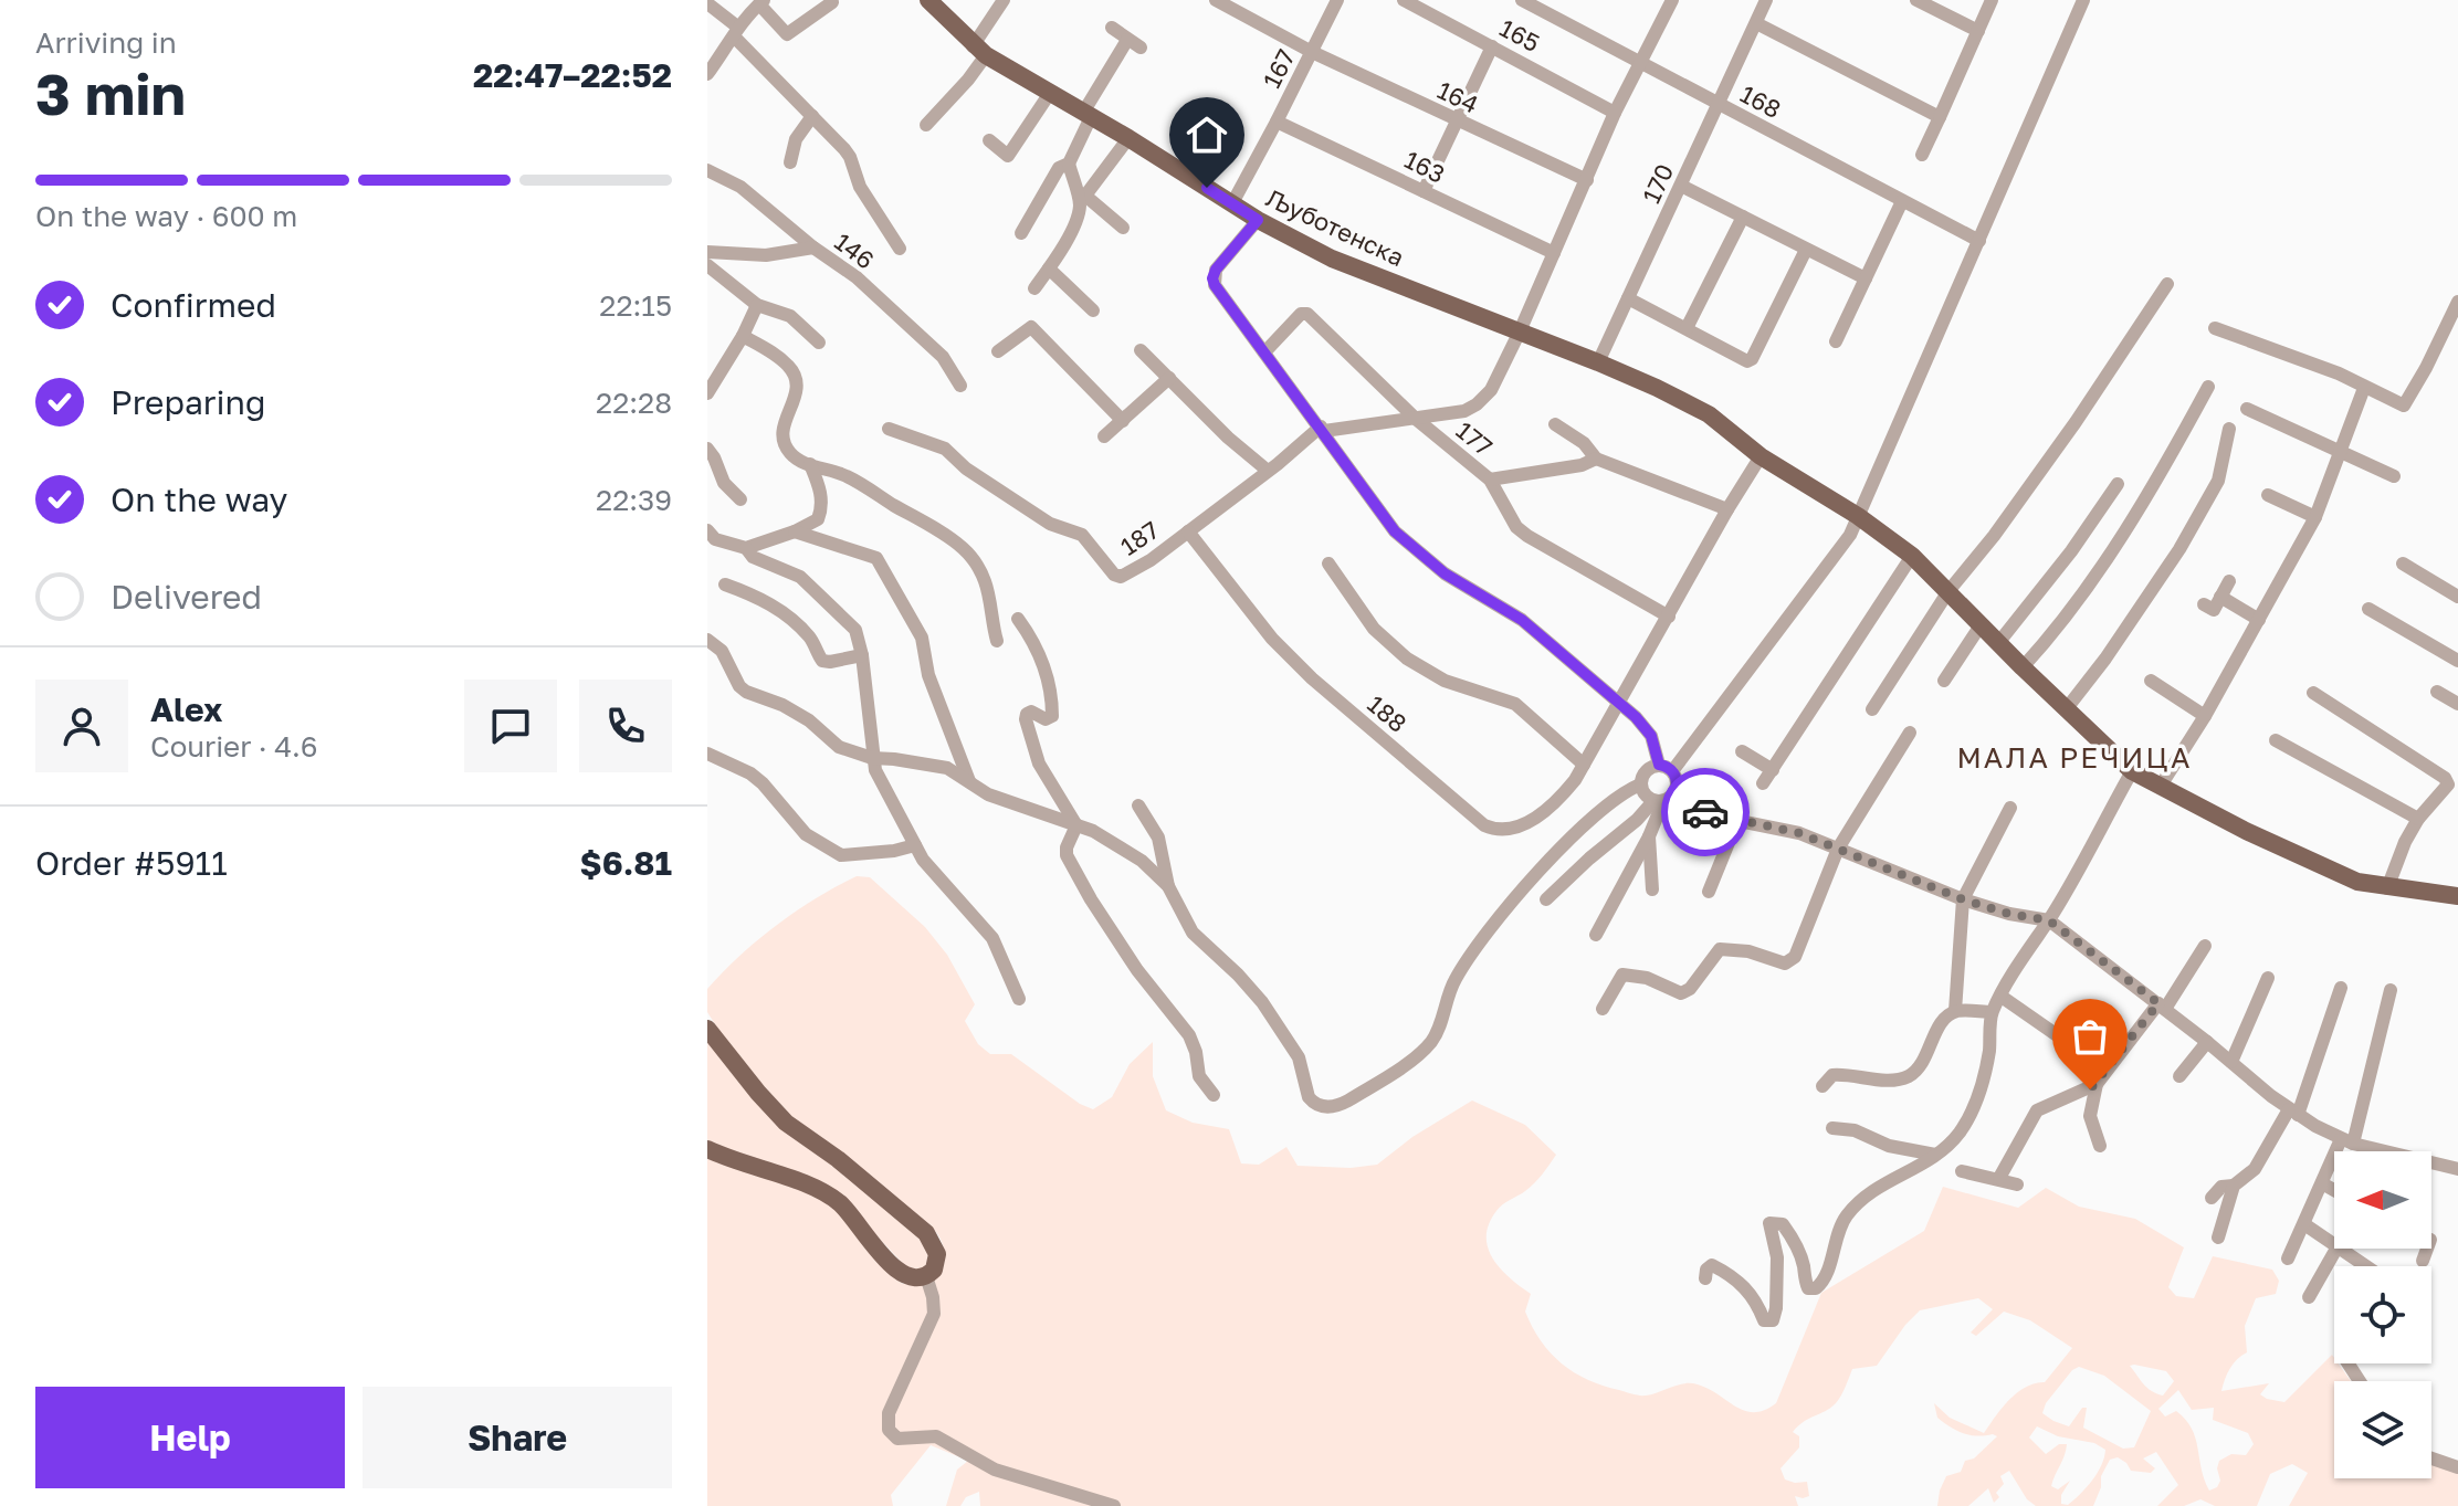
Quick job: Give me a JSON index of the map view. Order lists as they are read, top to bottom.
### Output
{
  "streets": {
    "main road": ["Љуботенска"],
    "street": [
      "165",
      "167",
      "164",
      "168",
      "163",
      "170",
      "146",
      "177",
      "187",
      "188"
    ]
  },
  "crossings": [
    ["167", "164"],
    ["167", "163"],
    ["167", "Љуботенска"],
    ["168", "170"],
    ["170", "Љуботенска"],
    ["Љуботенска", "188"],
    ["177", "188"],
    ["187", "188"]
  ],
  "districts": ["МАЛА РЕЧИЦА"],
  "north": "left",
  "page": {
    "heading": ["3 min", "Arriving in", "22:47–22:52"],
    "panel": [
      "Alex",
      "Courier · 4.6",
      "Order #5911",
      "$6.81"
    ],
    "bar": "On the way · 600 m",
    "list": [
      ["Confirmed", "22:15"],
      ["Preparing", "22:28"],
      ["On the way", "22:39"],
      "Delivered"
    ],
    "buttons": ["Help", "Share"]
  }
}
